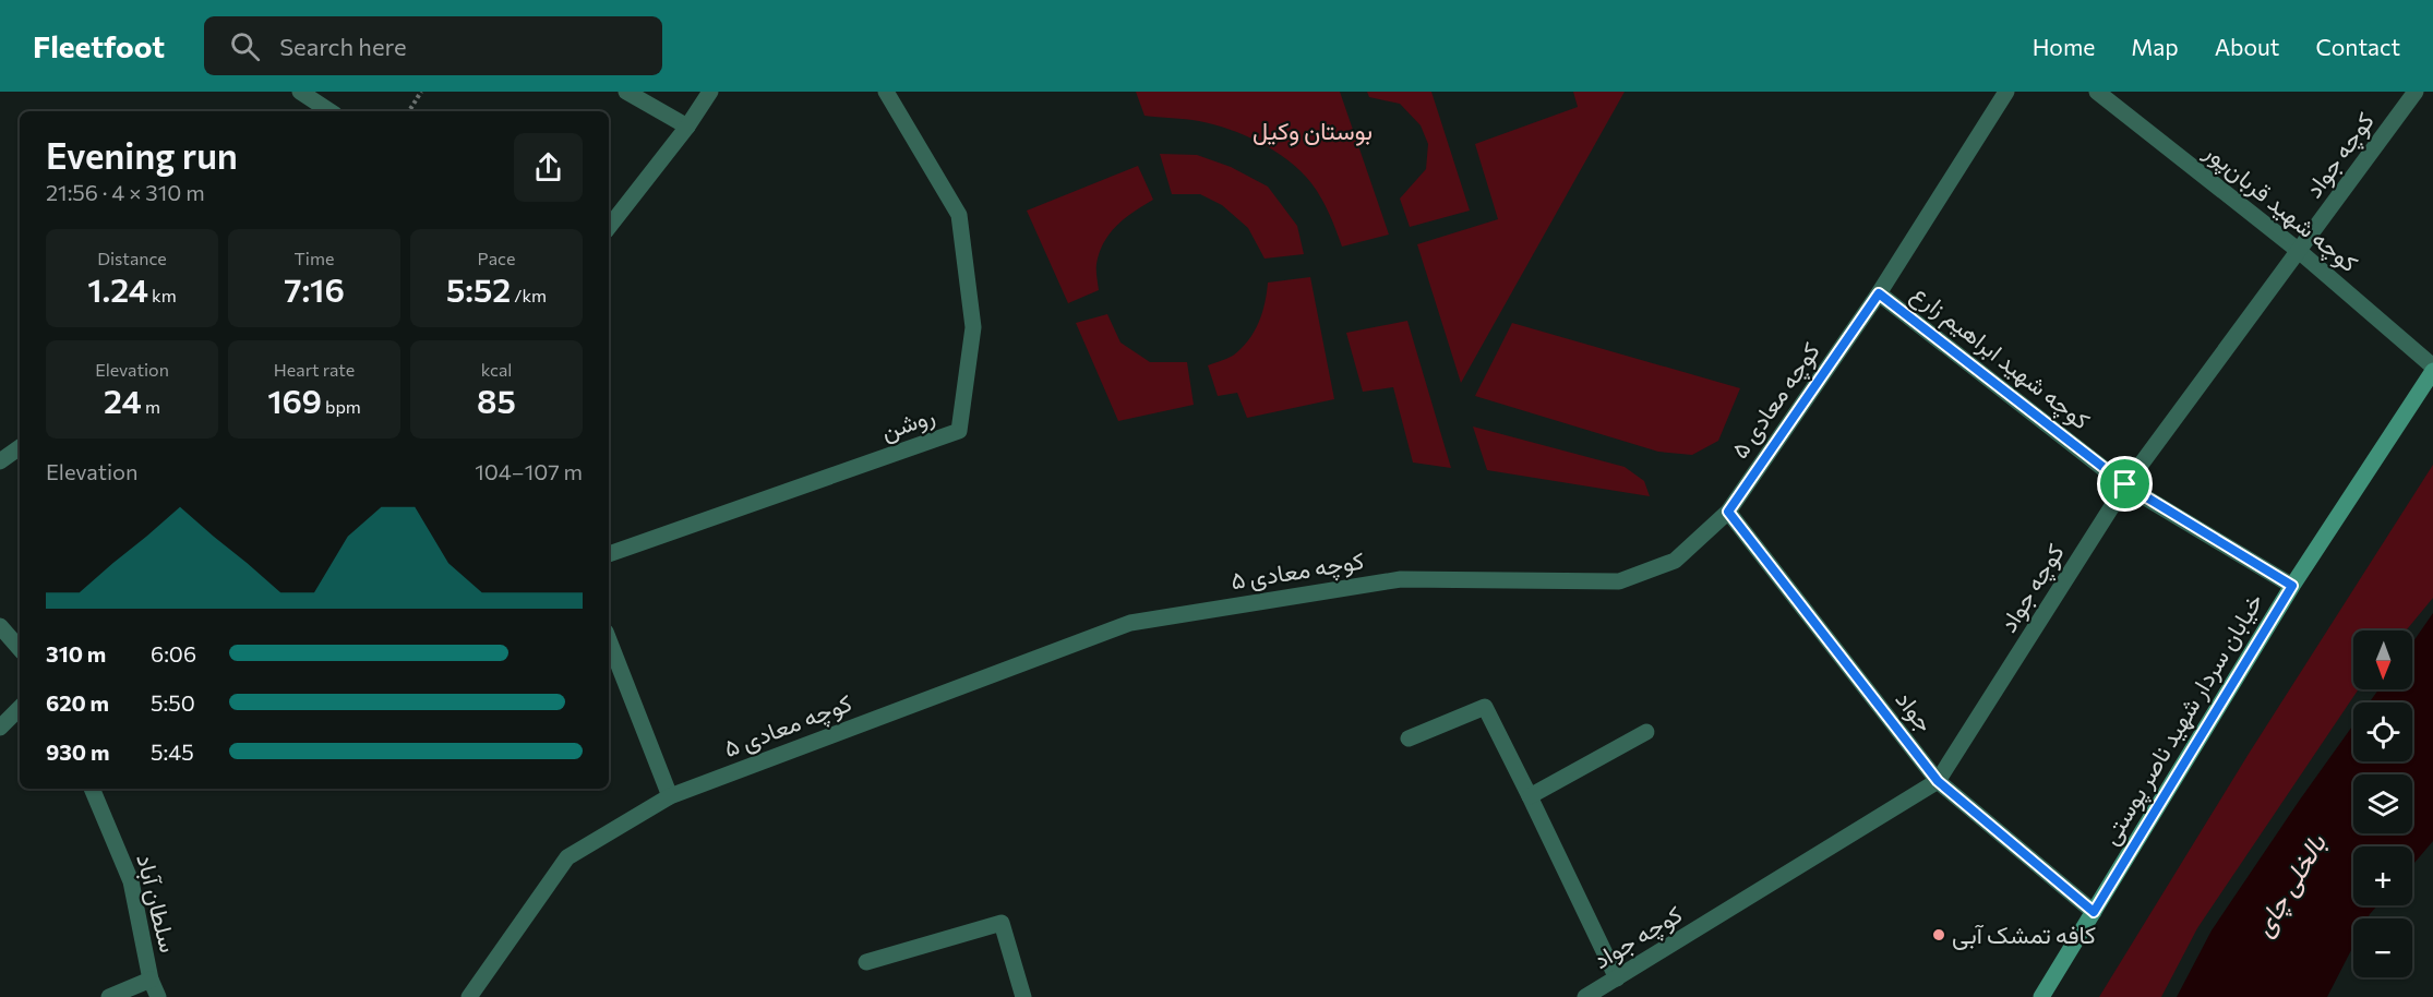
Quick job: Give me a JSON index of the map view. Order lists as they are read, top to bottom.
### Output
{
  "streets": {
    "main road": ["خیابان سردار شهید ناصر پوستی"],
    "street": [
      "کوچه جواد",
      "کوچه شهید قربان‌پور",
      "کوچه شهید ابراهیم زارع",
      "کوچه معادی ۵",
      "روشن",
      "جواد",
      "سلطان آباد"
    ]
  },
  "crossings": [
    ["کوچه جواد", "کوچه شهید قربان‌پور"],
    ["کوچه جواد", "کوچه شهید ابراهیم زارع"],
    ["کوچه جواد", "جواد"],
    ["کوچه شهید قربان‌پور", "خیابان سردار شهید ناصر پوستی"],
    ["کوچه شهید ابراهیم زارع", "کوچه معادی ۵"],
    ["کوچه شهید ابراهیم زارع", "خیابان سردار شهید ناصر پوستی"],
    ["کوچه معادی ۵", "جواد"],
    ["جواد", "خیابان سردار شهید ناصر پوستی"]
  ],
  "water": ["بالخلی چای"],
  "parks": ["بوستان وکیل"],
  "places": ["کافه تمشک آبی"],
  "north": "bottom",
  "page": {
    "header": "Fleetfoot",
    "search": "Search here",
    "nav": [
      "Home",
      "Map",
      "About",
      "Contact"
    ],
    "heading": ["Evening run", "21:56 · 4 × 310 m"],
    "stats": [
      ["Distance", "1.24 km"],
      ["Time", "7:16"],
      ["Pace", "5:52 /km"],
      ["Elevation", "24 m"],
      ["Heart rate", "169 bpm"],
      ["kcal", "85"]
    ],
    "chart": ["Elevation", "104–107 m"],
    "list": [
      {
        "name": "310 m",
        "note": "6:06"
      },
      {
        "name": "620 m",
        "note": "5:50"
      },
      {
        "name": "930 m",
        "note": "5:45"
      }
    ],
    "map_buttons": ["+", "−"]
  }
}
